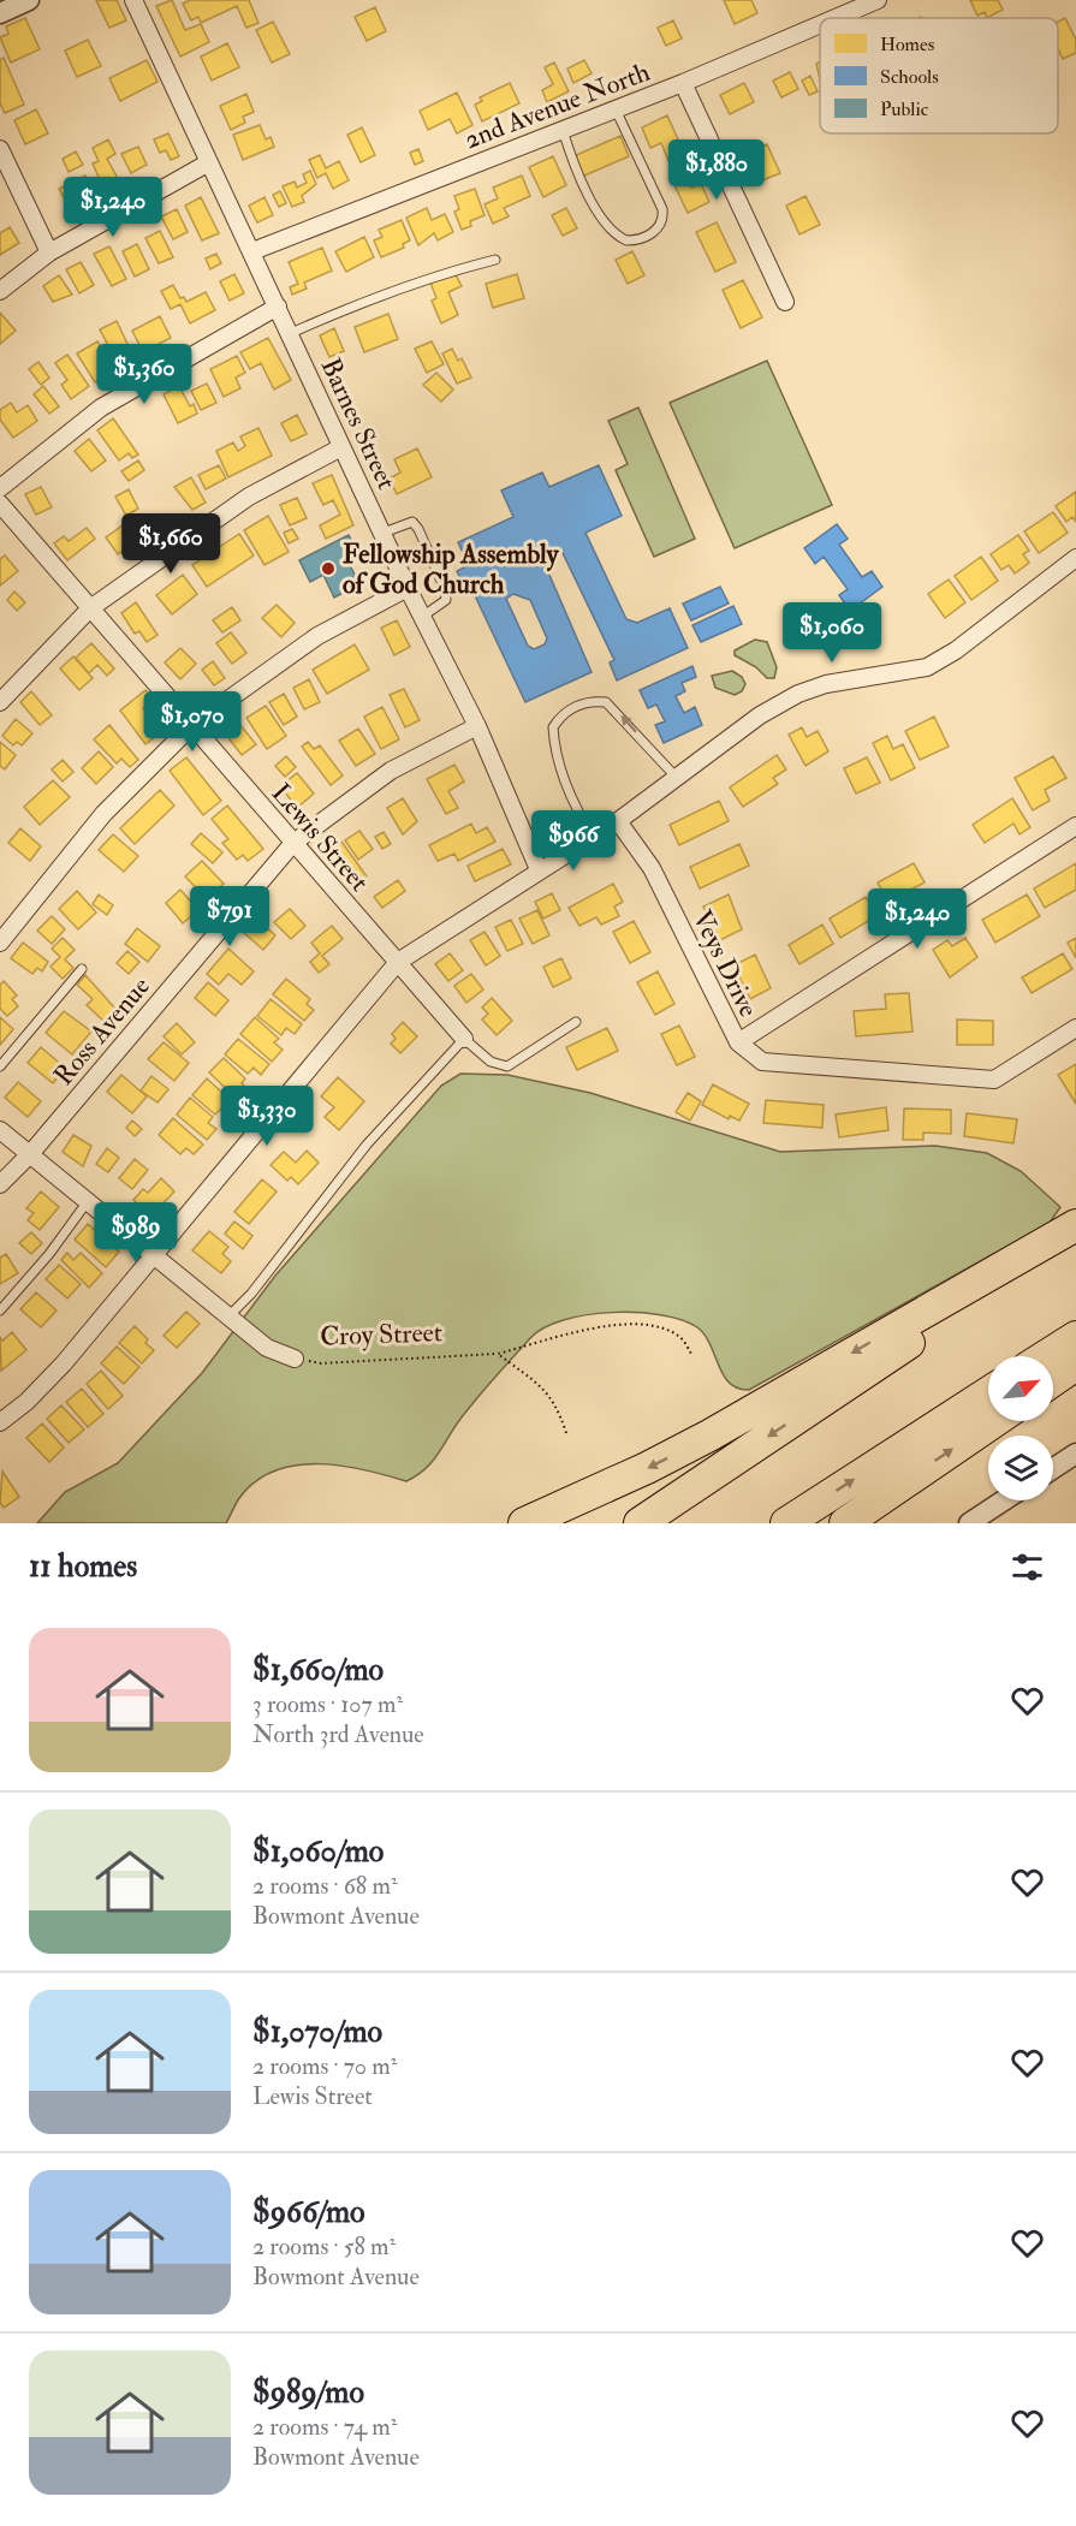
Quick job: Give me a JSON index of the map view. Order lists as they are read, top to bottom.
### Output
{
  "streets": {
    "street": [
      "2nd Avenue North",
      "Barnes Street",
      "Lewis Street",
      "Veys Drive",
      "Ross Avenue",
      "Croy Street"
    ]
  },
  "crossings": [
    ["2nd Avenue North", "Barnes Street"],
    ["Barnes Street", "Ross Avenue"],
    ["Lewis Street", "Ross Avenue"],
    ["Ross Avenue", "Croy Street"]
  ],
  "places": ["Fellowship Assembly of God Church"],
  "legend": ["Homes", "Schools", "Public"],
  "north": "top right",
  "page": {
    "price": [
      "$1,880",
      "$1,240",
      "$1,360",
      "$1,660",
      "$1,060",
      "$1,070",
      "$966",
      "$791",
      "$1,240",
      "$1,330",
      "$989"
    ],
    "heading": "11 homes",
    "list": [
      {
        "name": "$1,660/mo",
        "note": "3 rooms · 107 m² · North 3rd Avenue"
      },
      {
        "name": "$1,060/mo",
        "note": "2 rooms · 68 m² · Bowmont Avenue"
      },
      {
        "name": "$1,070/mo",
        "note": "2 rooms · 70 m² · Lewis Street"
      },
      {
        "name": "$966/mo",
        "note": "2 rooms · 58 m² · Bowmont Avenue"
      },
      {
        "name": "$989/mo",
        "note": "2 rooms · 74 m² · Bowmont Avenue"
      }
    ]
  }
}
